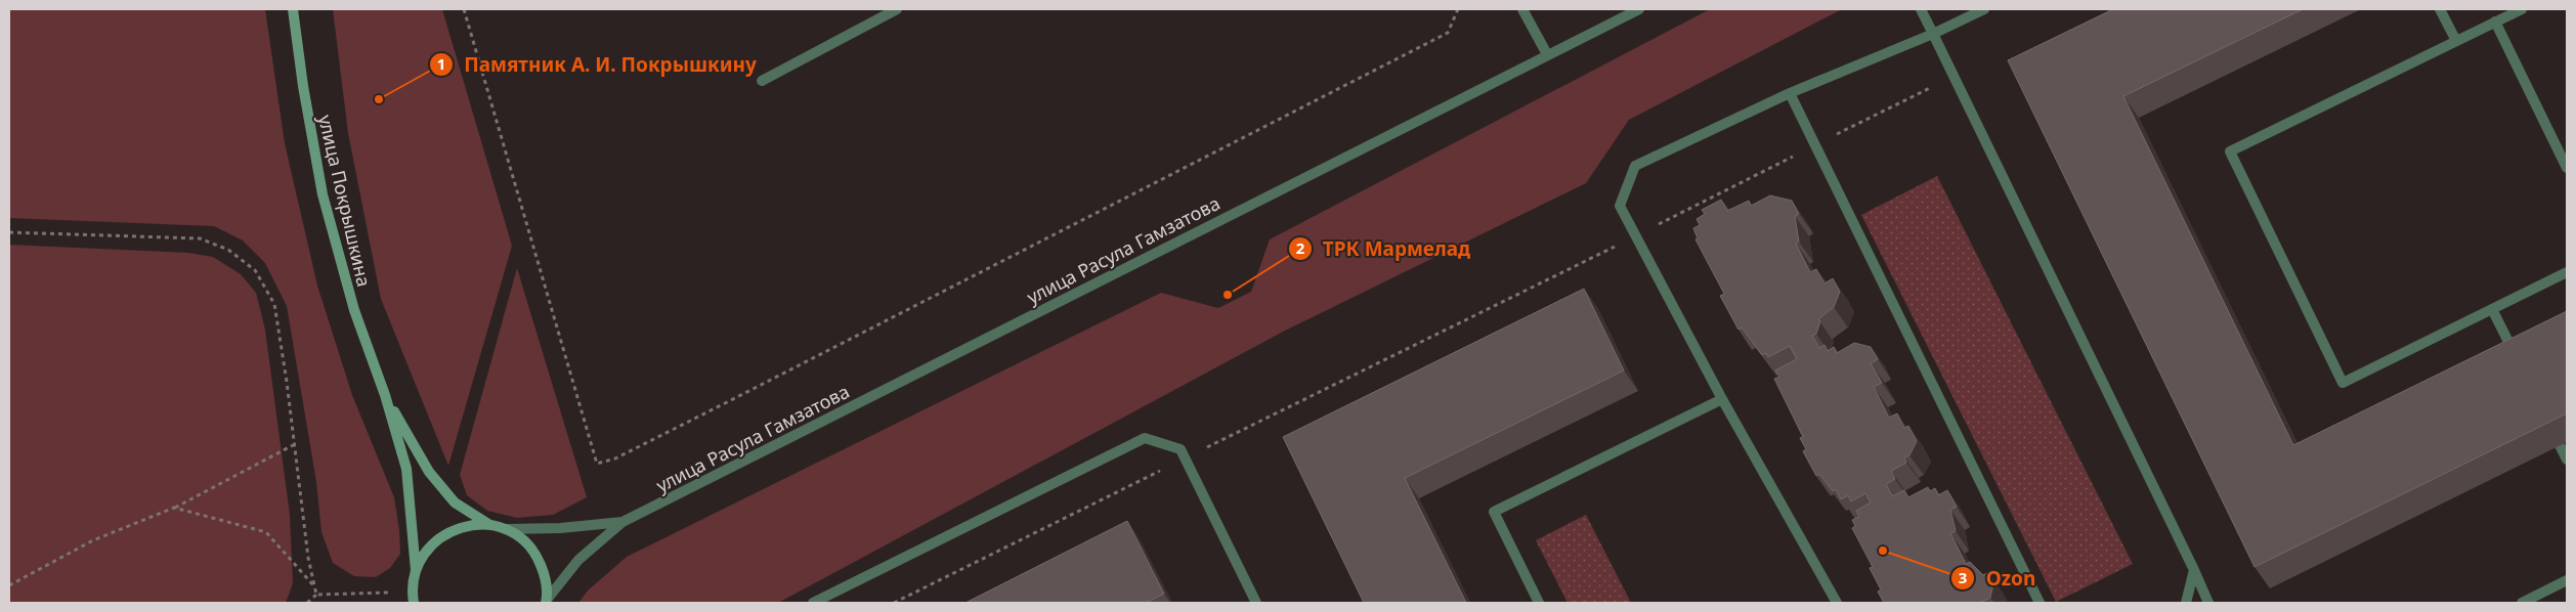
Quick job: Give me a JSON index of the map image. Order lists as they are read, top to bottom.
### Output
{
  "streets": {
    "main road": ["улица Покрышкина"],
    "street": ["улица Расула Гамзатова"]
  },
  "places": ["Памятник А. И. Покрышкину", "ТРК Мармелад", "Ozon"]
}
